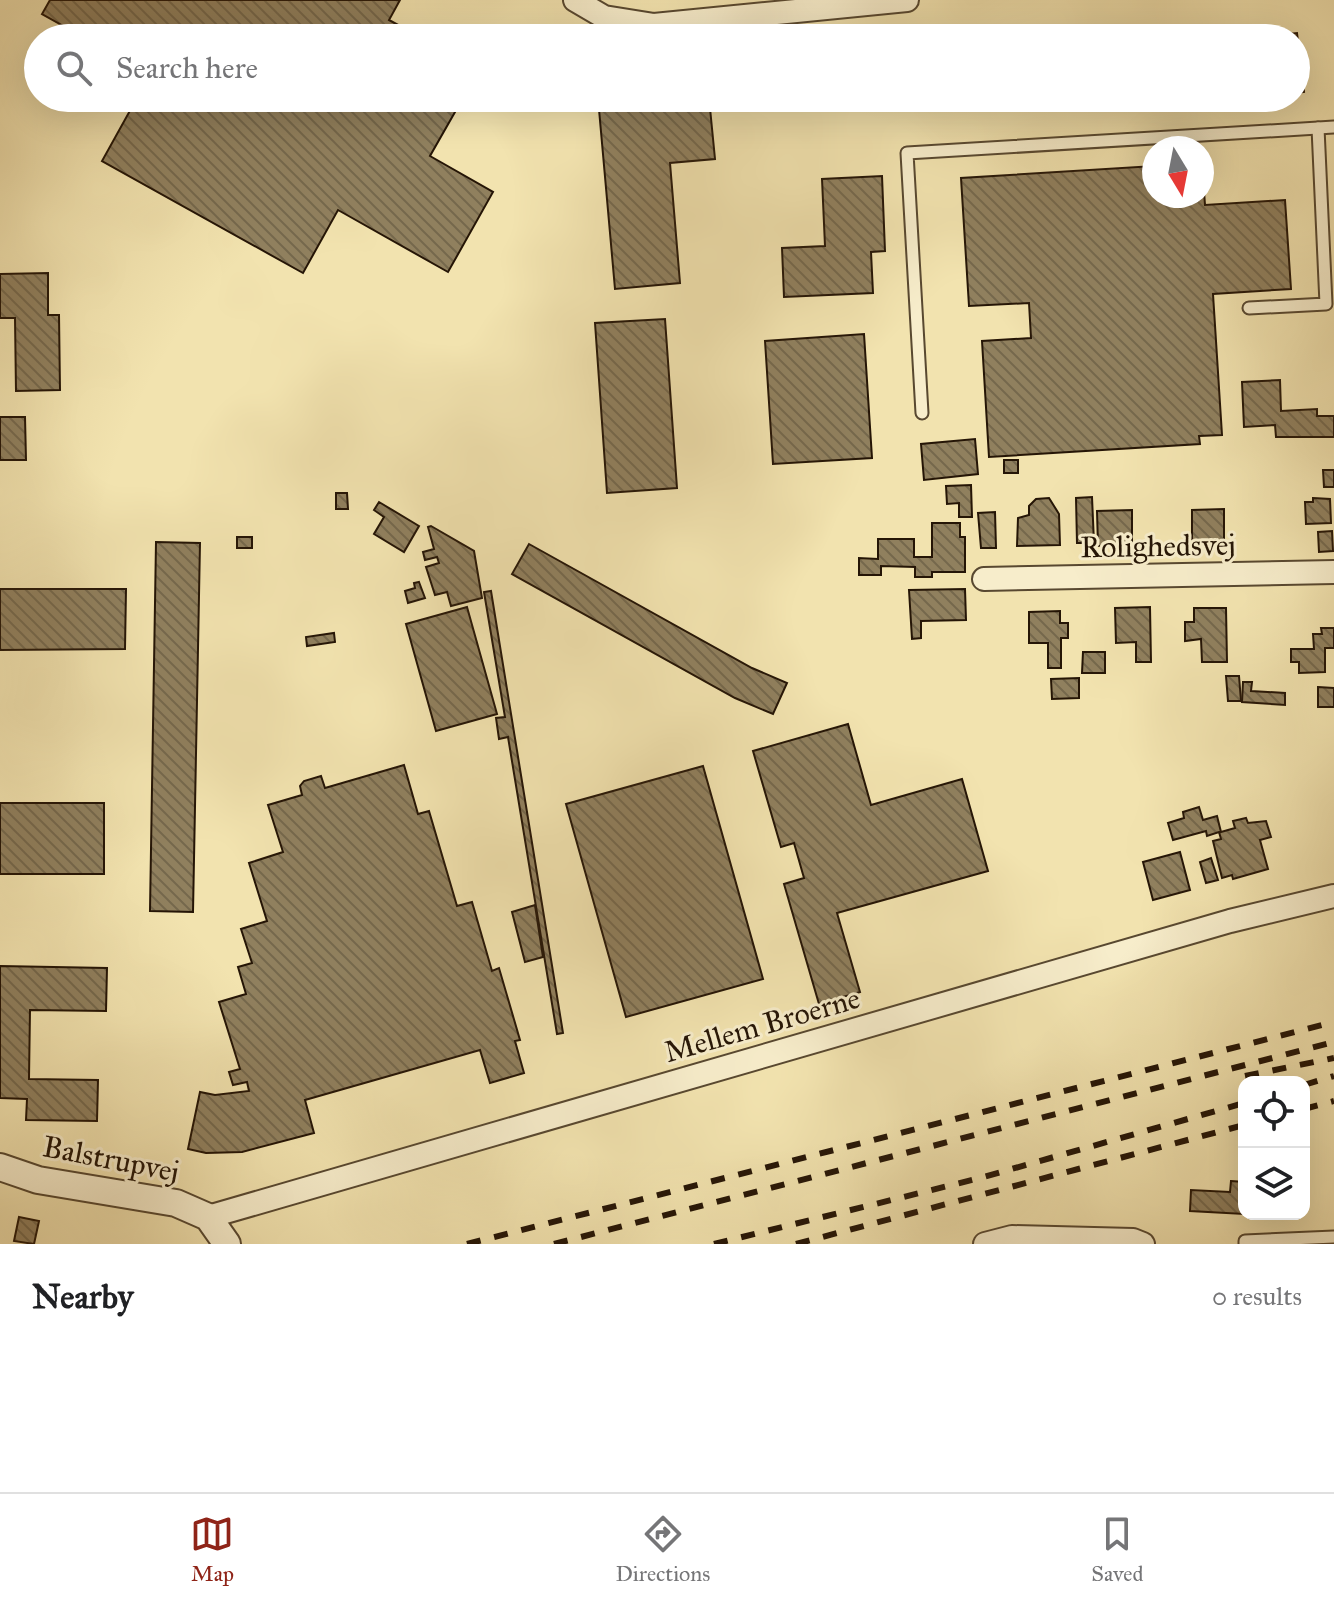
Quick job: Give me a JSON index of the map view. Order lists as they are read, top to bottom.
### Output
{
  "streets": {
    "street": ["Rolighedsvej", "Mellem Broerne", "Balstrupvej"]
  },
  "crossings": [
    ["Mellem Broerne", "Balstrupvej"]
  ],
  "north": "bottom",
  "page": {
    "search": "Search here",
    "heading": ["Nearby", "0 results"],
    "nav": ["Map", "Directions", "Saved"]
  }
}
